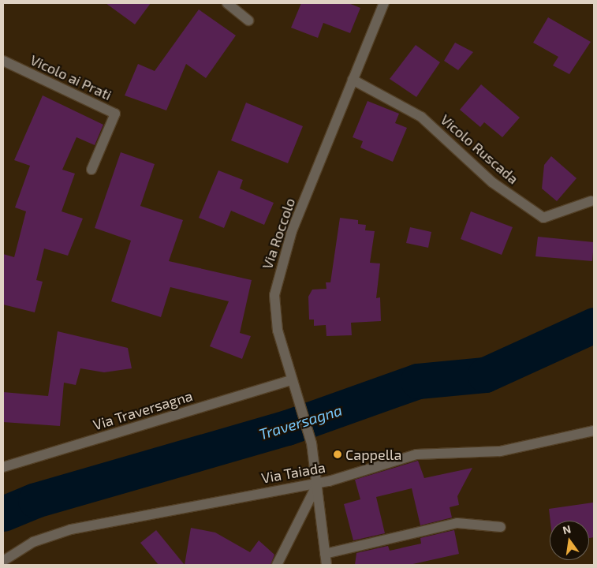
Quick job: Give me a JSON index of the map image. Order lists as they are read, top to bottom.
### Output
{
  "streets": {
    "street": [
      "Vicolo ai Prati",
      "Vicolo Ruscada",
      "Via Roccolo",
      "Via Traversagna",
      "Via Taiada"
    ]
  },
  "crossings": [
    ["Vicolo Ruscada", "Via Roccolo"],
    ["Via Roccolo", "Via Traversagna"],
    ["Via Roccolo", "Via Taiada"]
  ],
  "water": ["Traversagna"],
  "places": ["Cappella"],
  "north": "top"
}
